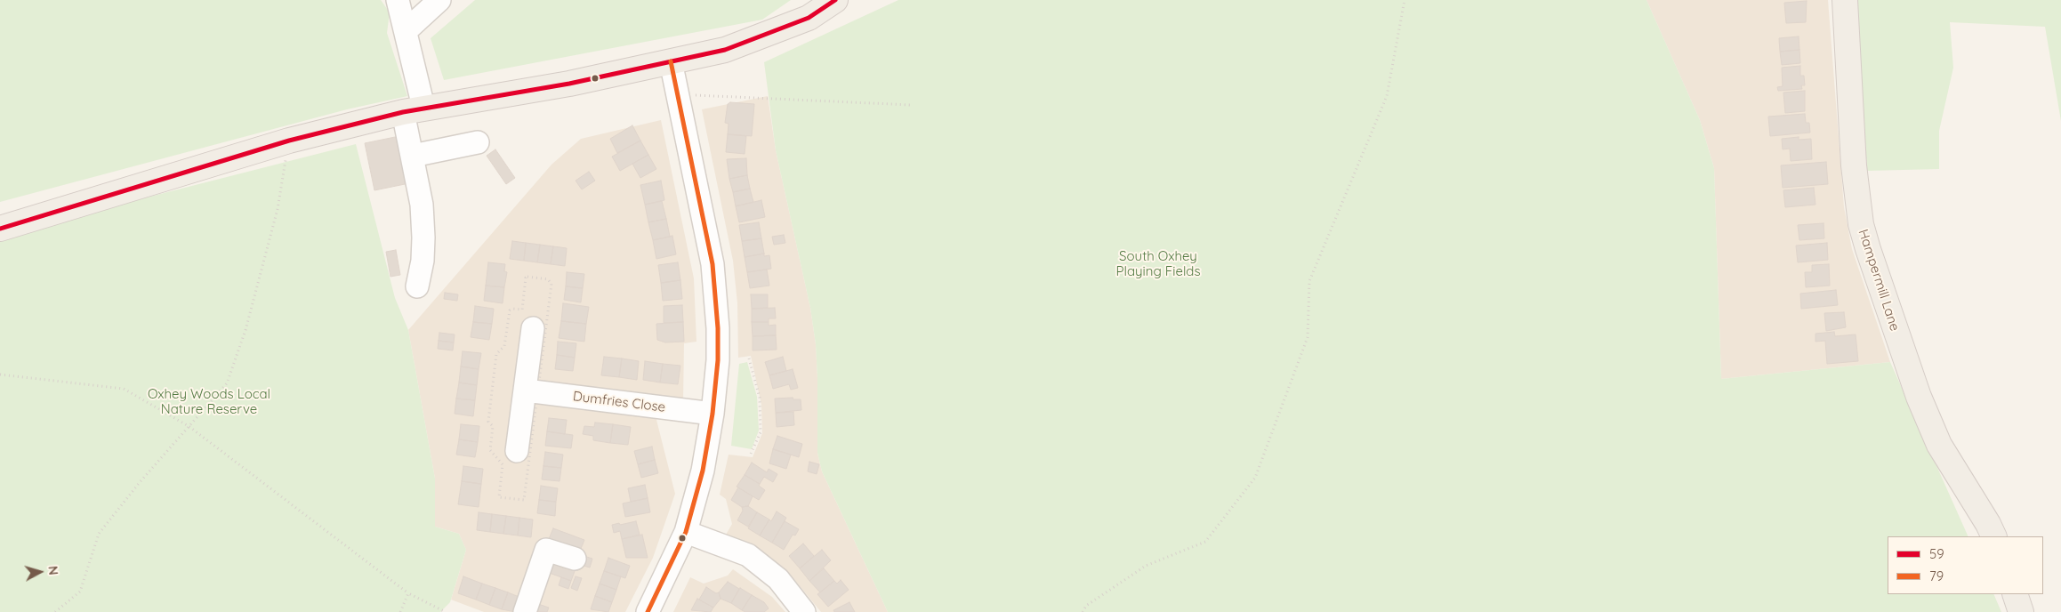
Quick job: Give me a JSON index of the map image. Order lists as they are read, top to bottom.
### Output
{
  "streets": {
    "main road": ["Hampermill Lane"],
    "street": ["Dumfries Close"]
  },
  "parks": ["South Oxhey Playing Fields", "Oxhey Woods Local Nature Reserve"],
  "lines": ["transit line 59", "transit line 79"],
  "legend": ["59", "79"],
  "north": "right"
}
